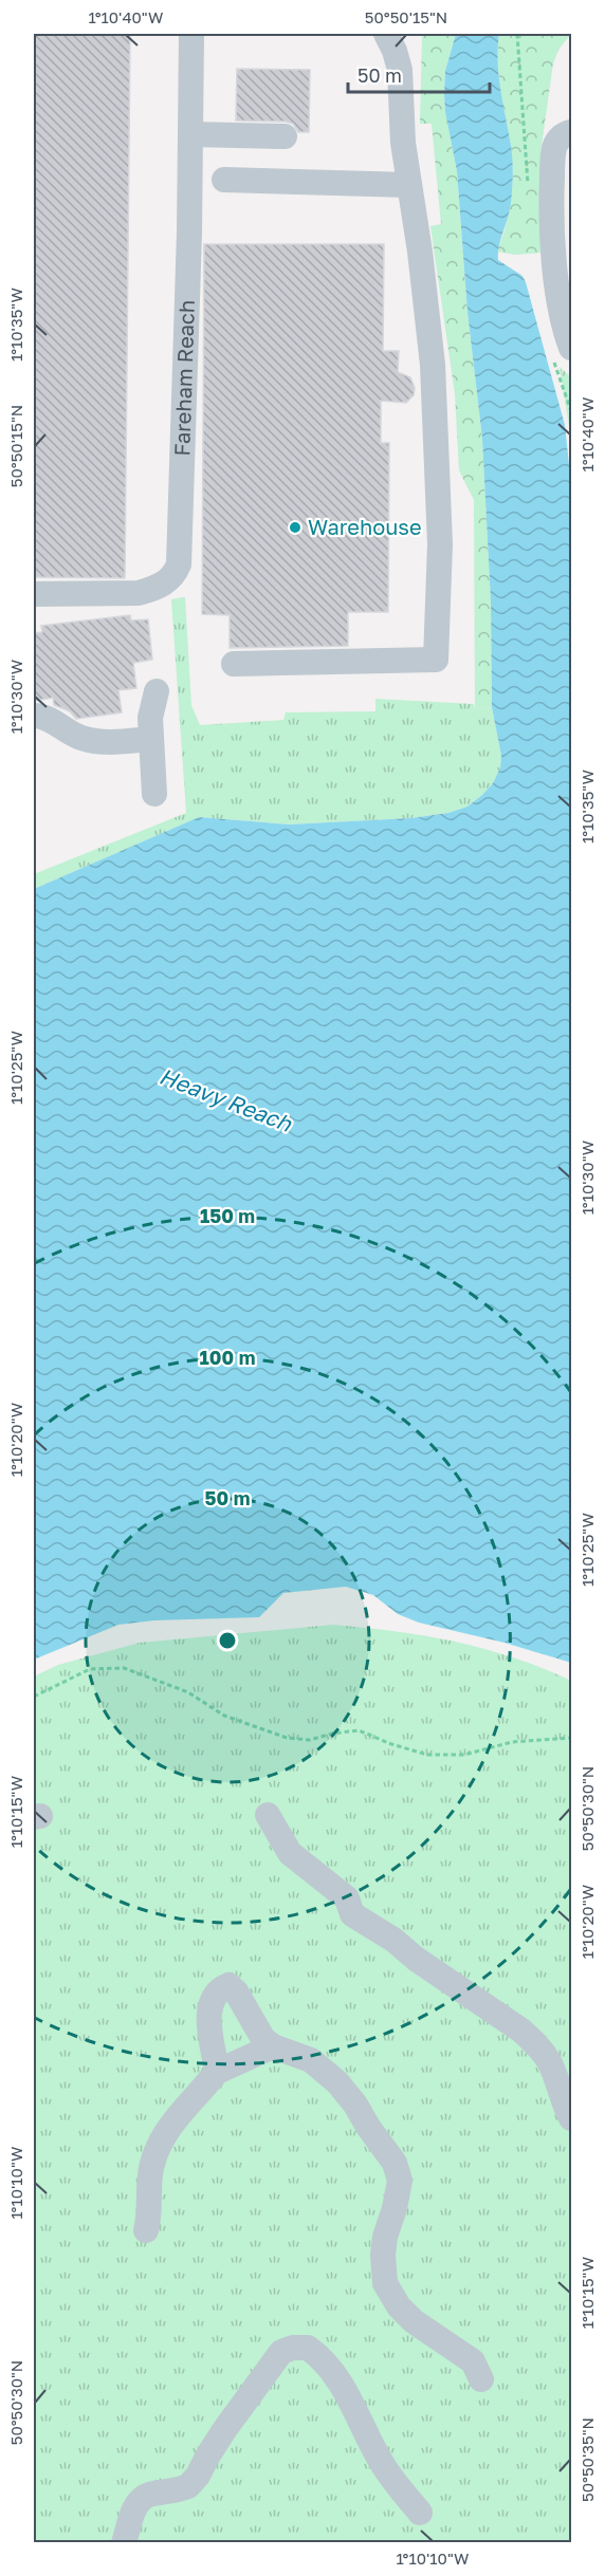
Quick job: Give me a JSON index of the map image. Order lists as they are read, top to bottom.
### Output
{
  "streets": {
    "lane": ["Fareham Reach"]
  },
  "water": ["Heavy Reach"],
  "places": ["Warehouse"],
  "scale_bar": "50 m",
  "coordinates": [
    "1°10'40\"W",
    "50°50'15\"N",
    "1°10'35\"W",
    "1°10'30\"W",
    "1°10'25\"W",
    "1°10'20\"W",
    "50°50'30\"N",
    "1°10'15\"W",
    "1°10'10\"W",
    "50°50'35\"N"
  ],
  "rings": ["150 m", "100 m", "50 m"]
}
